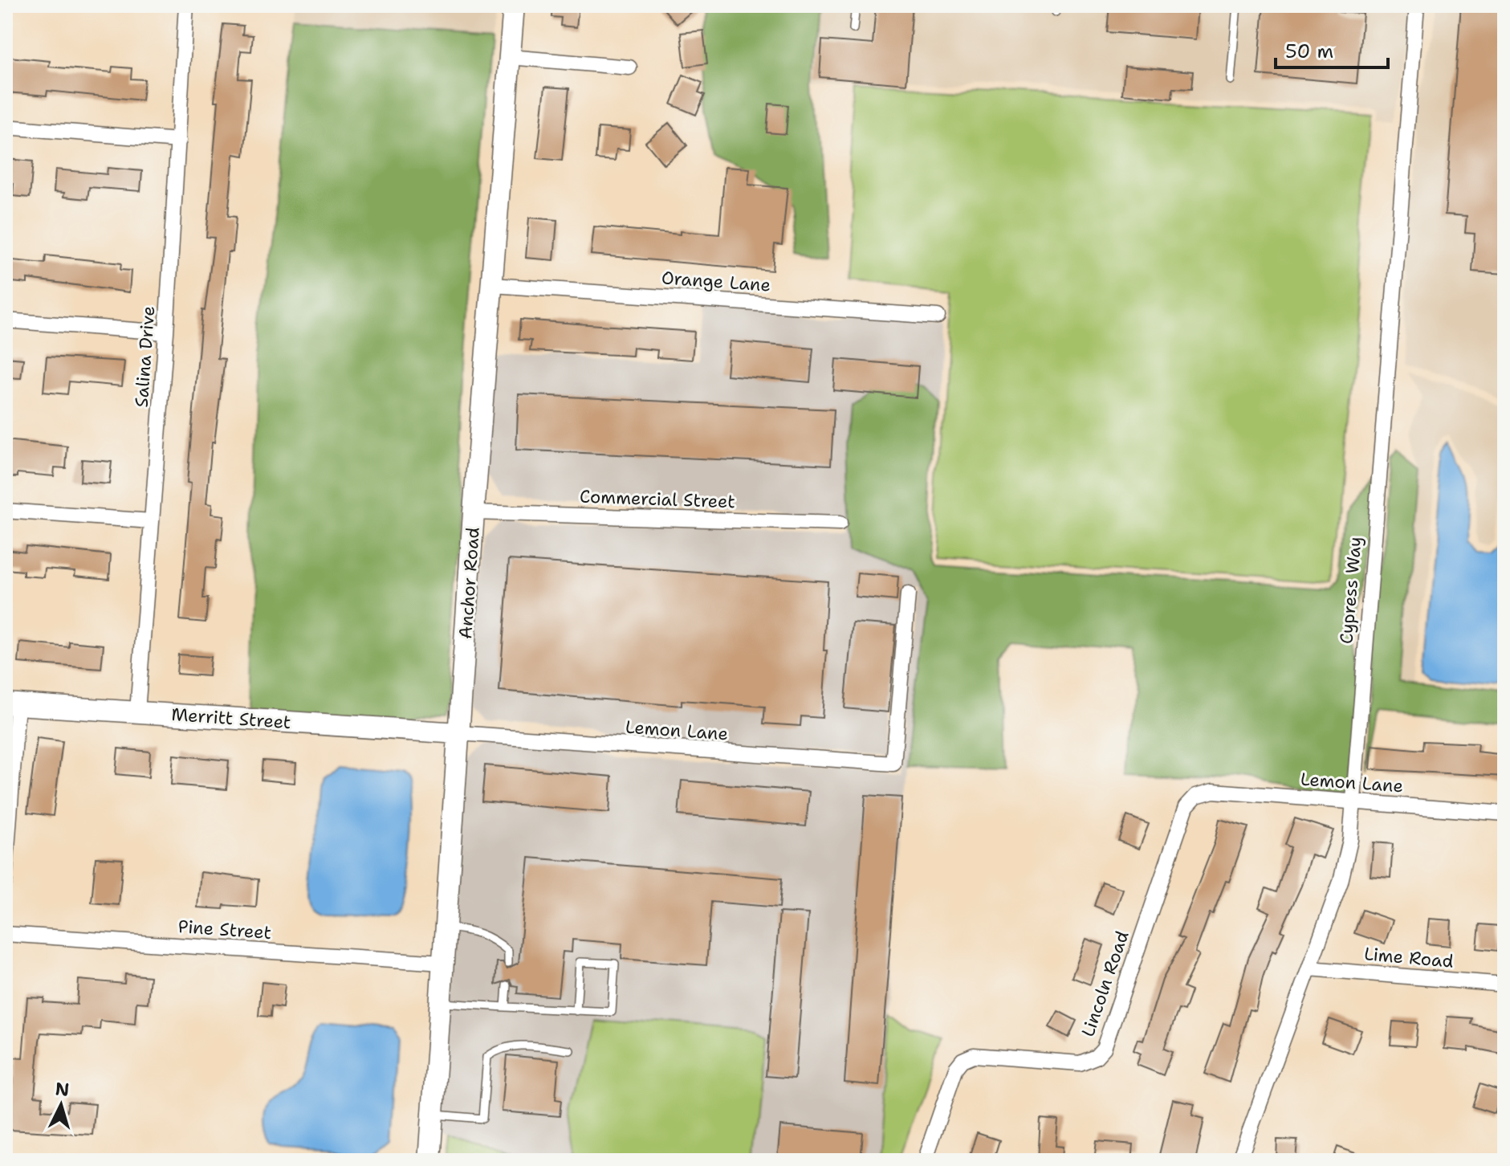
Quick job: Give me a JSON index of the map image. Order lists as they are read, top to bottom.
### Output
{
  "streets": {
    "street": [
      "Orange Lane",
      "Salina Drive",
      "Commercial Street",
      "Anchor Road",
      "Cypress Way",
      "Merritt Street",
      "Lemon Lane",
      "Pine Street",
      "Lime Road",
      "Lincoln Road"
    ]
  },
  "crossings": [
    ["Orange Lane", "Anchor Road"],
    ["Salina Drive", "Merritt Street"],
    ["Commercial Street", "Anchor Road"],
    ["Anchor Road", "Merritt Street"],
    ["Anchor Road", "Lemon Lane"],
    ["Anchor Road", "Pine Street"],
    ["Cypress Way", "Lemon Lane"],
    ["Cypress Way", "Lime Road"],
    ["Merritt Street", "Lemon Lane"],
    ["Lemon Lane", "Lincoln Road"]
  ],
  "scale_bar": "50 m",
  "north": "top"
}
